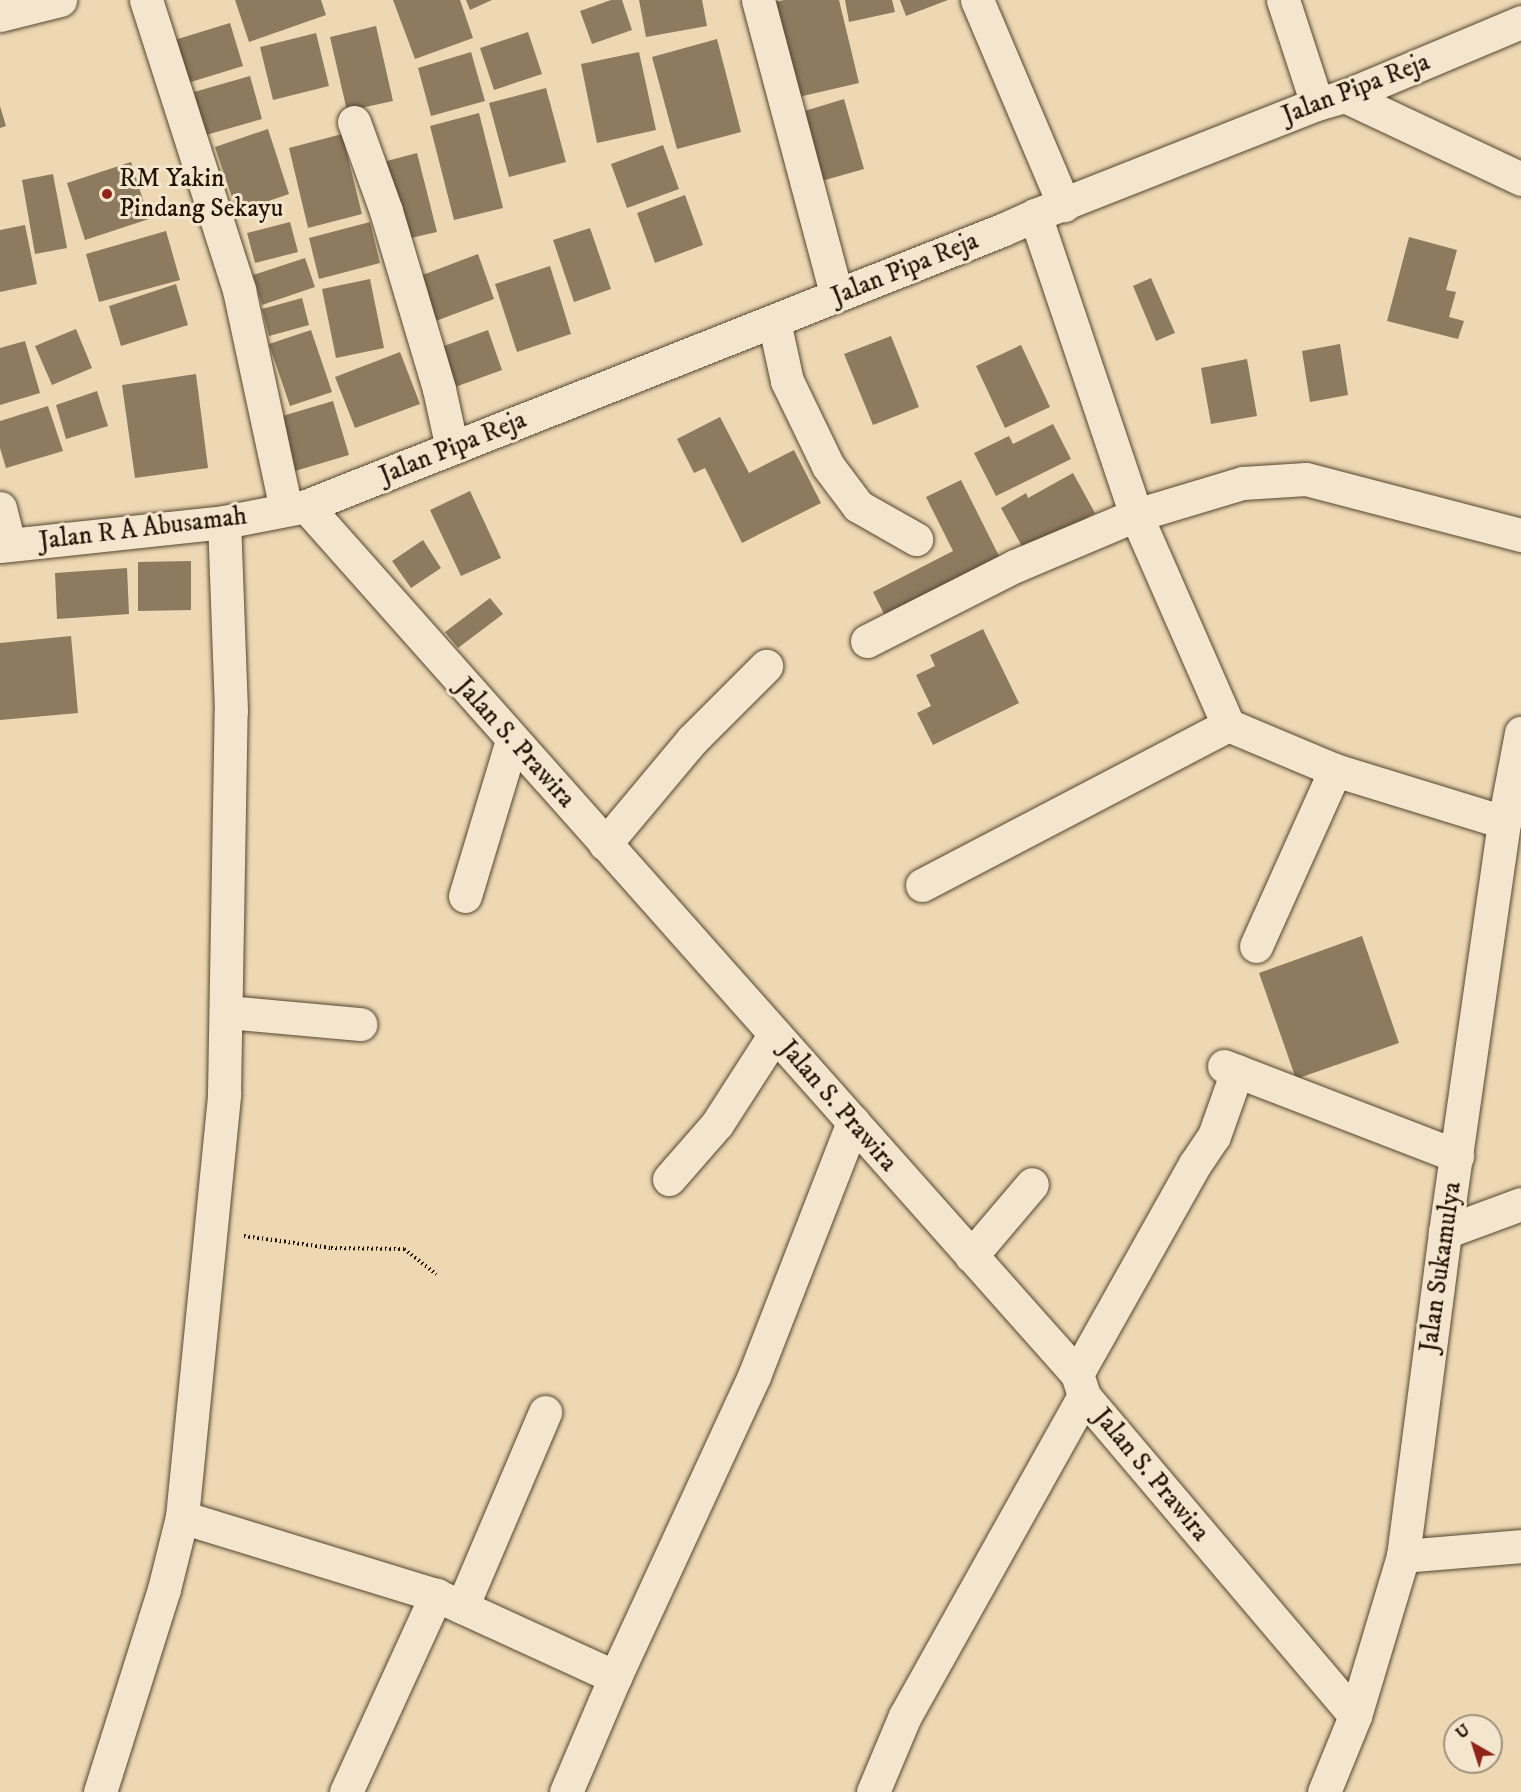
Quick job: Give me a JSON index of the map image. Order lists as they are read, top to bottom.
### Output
{
  "streets": {
    "street": [
      "Jalan Pipa Reja",
      "Jalan R A Abusamah",
      "Jalan S. Prawira",
      "Jalan Sukamulya"
    ]
  },
  "crossings": [
    ["Jalan Pipa Reja", "Jalan R A Abusamah"],
    ["Jalan Pipa Reja", "Jalan S. Prawira"],
    ["Jalan R A Abusamah", "Jalan S. Prawira"],
    ["Jalan S. Prawira", "Jalan Sukamulya"]
  ],
  "places": ["RM Yakin Pindang Sekayu"],
  "north": "top left"
}
